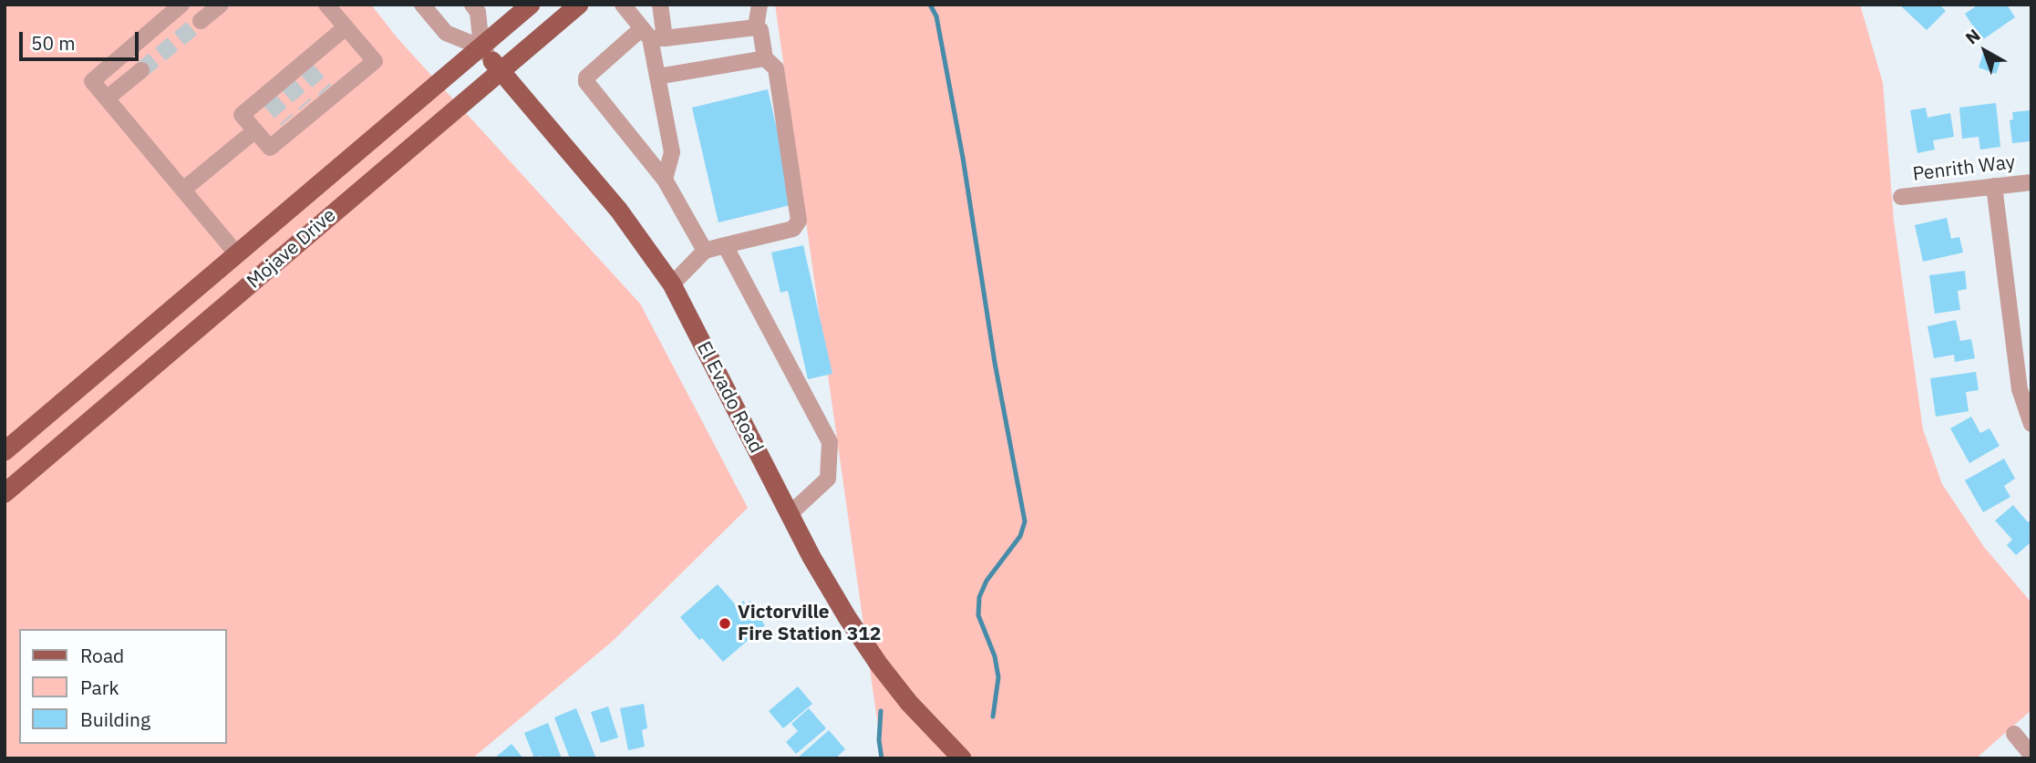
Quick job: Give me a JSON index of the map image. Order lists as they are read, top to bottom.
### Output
{
  "streets": {
    "main road": ["Mojave Drive", "El Evado Road"],
    "street": ["Penrith Way"]
  },
  "crossings": [
    ["Mojave Drive", "El Evado Road"]
  ],
  "places": ["Victorville Fire Station 312"],
  "legend": ["Road", "Park", "Building"],
  "scale_bar": "50 m",
  "north": "top left"
}
